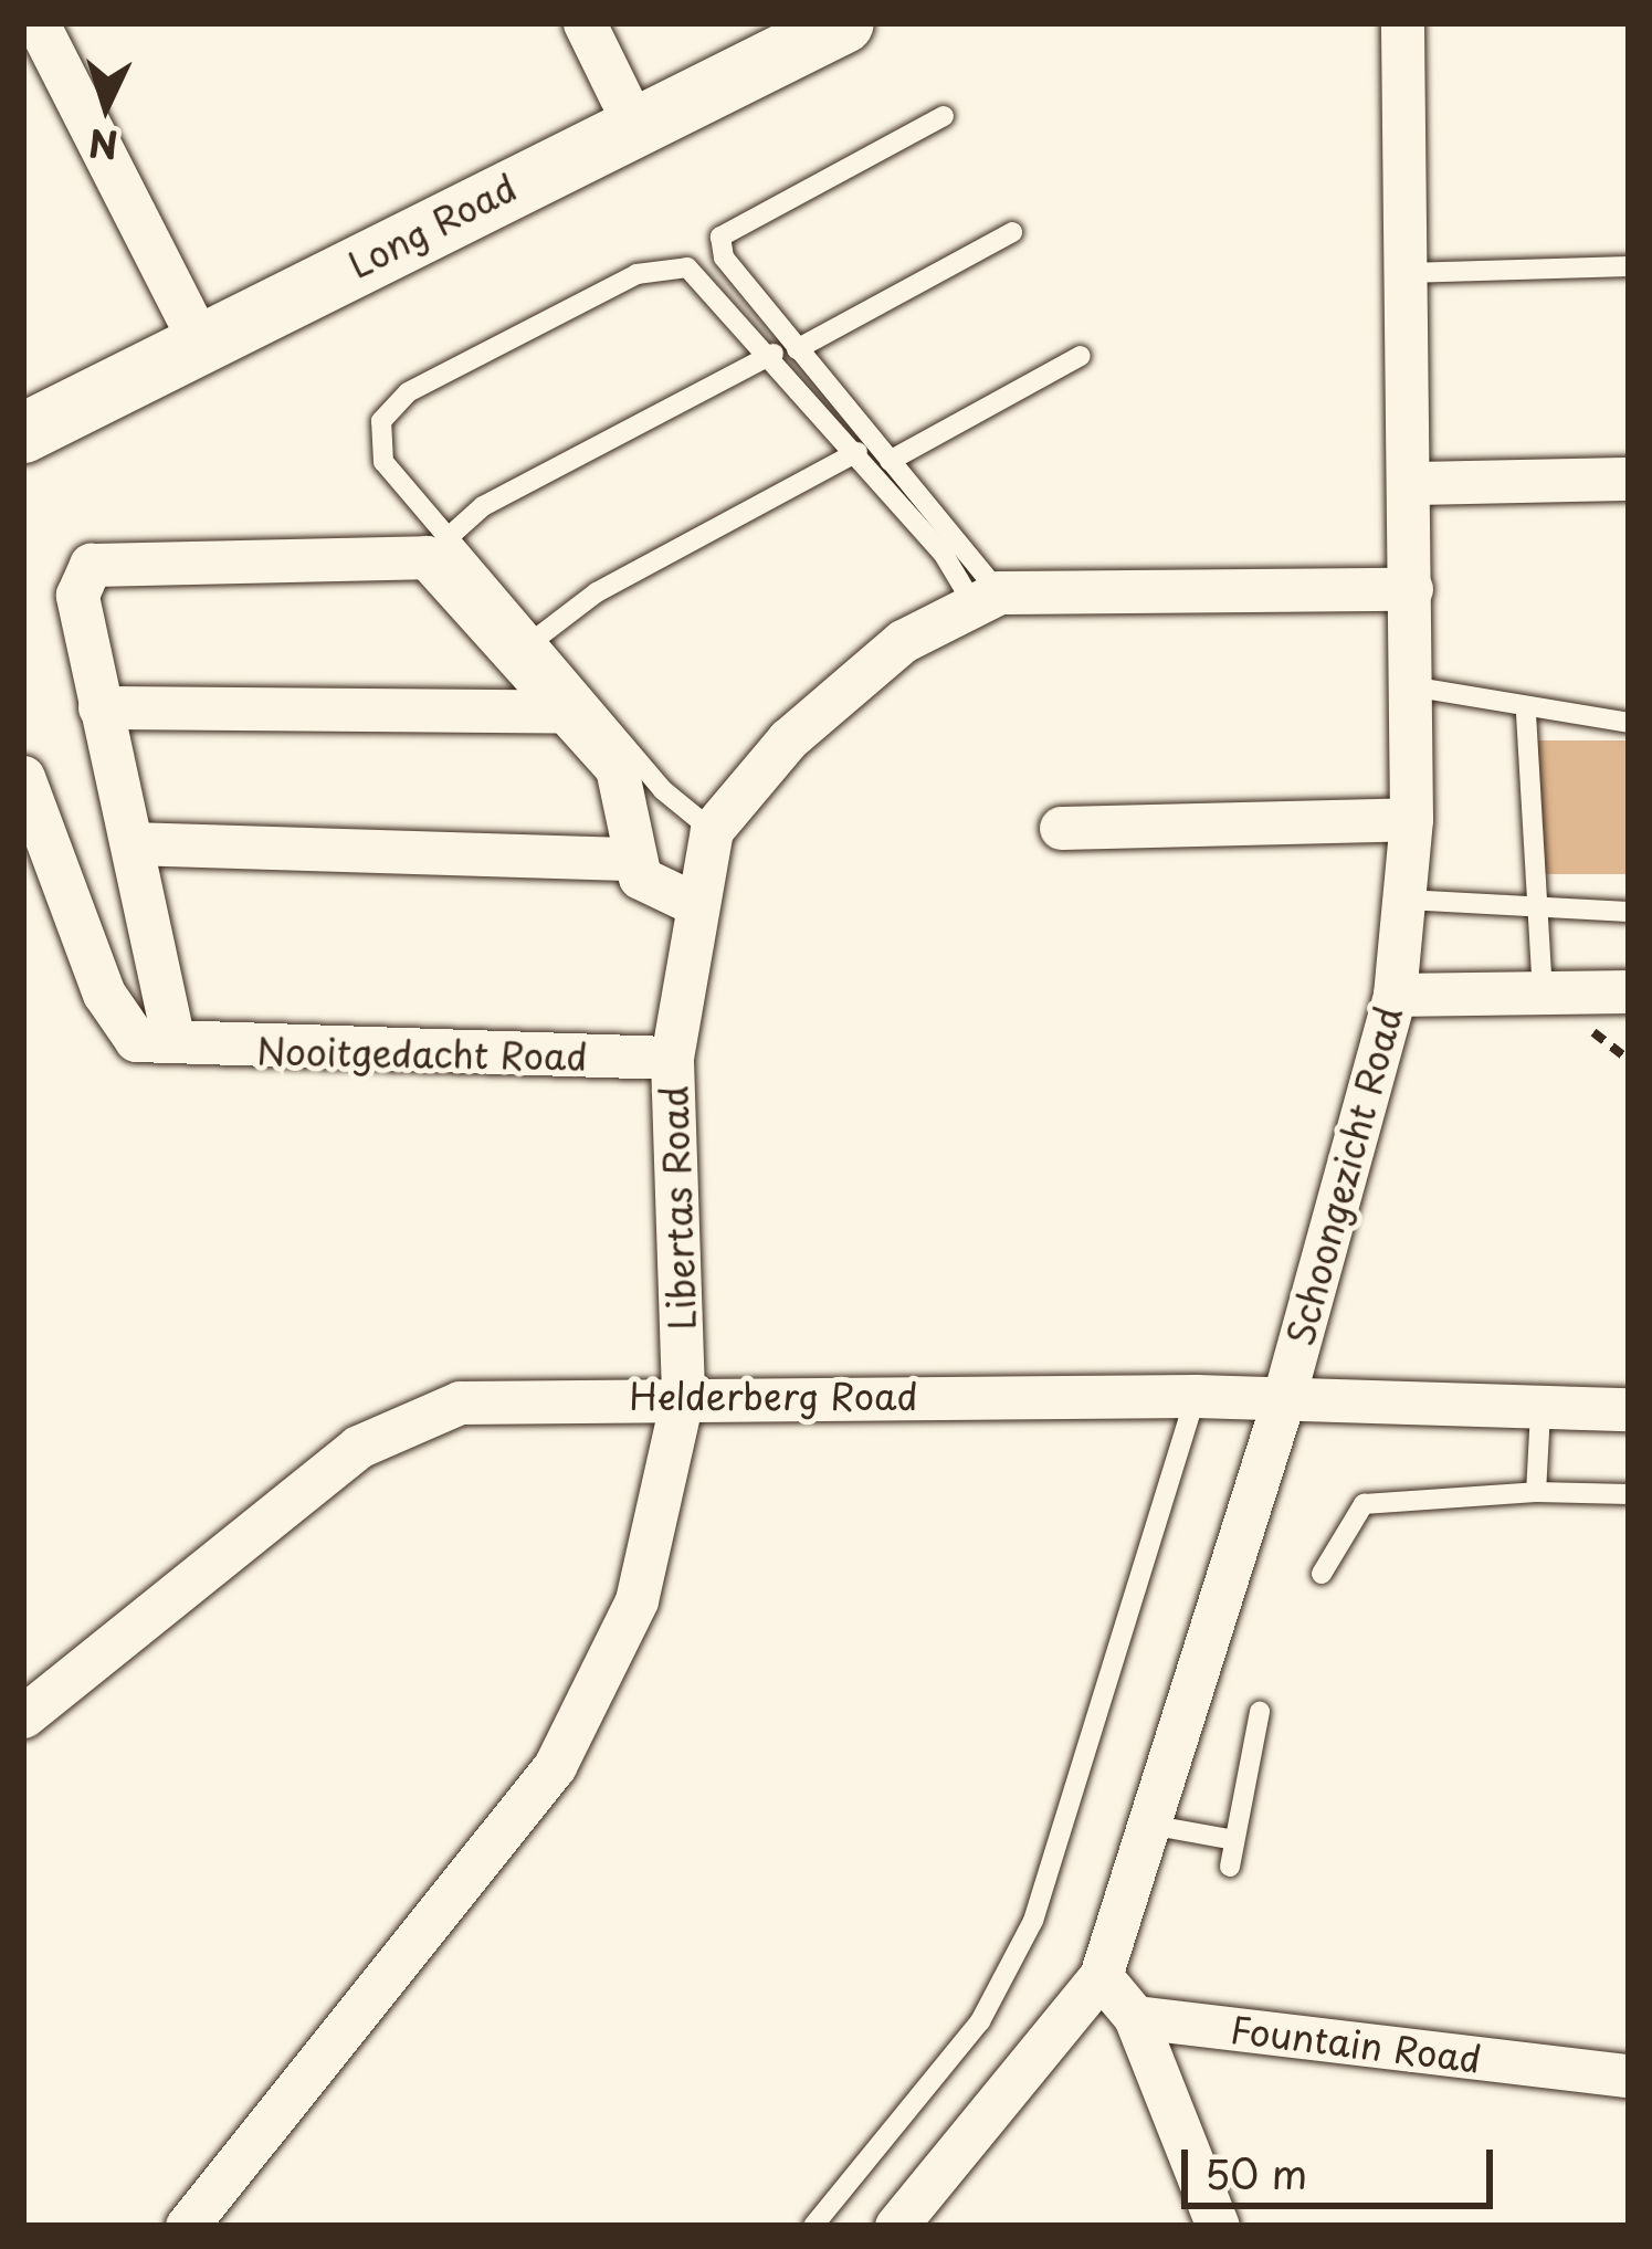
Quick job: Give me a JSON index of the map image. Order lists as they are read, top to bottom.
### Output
{
  "streets": {
    "main road": ["Long Road"],
    "street": [
      "Nooitgedacht Road",
      "Schoongezicht Road",
      "Libertas Road",
      "Helderberg Road",
      "Fountain Road"
    ]
  },
  "crossings": [
    ["Nooitgedacht Road", "Libertas Road"],
    ["Schoongezicht Road", "Libertas Road"],
    ["Schoongezicht Road", "Helderberg Road"],
    ["Libertas Road", "Helderberg Road"]
  ],
  "scale_bar": "50 m",
  "north": "bottom"
}
